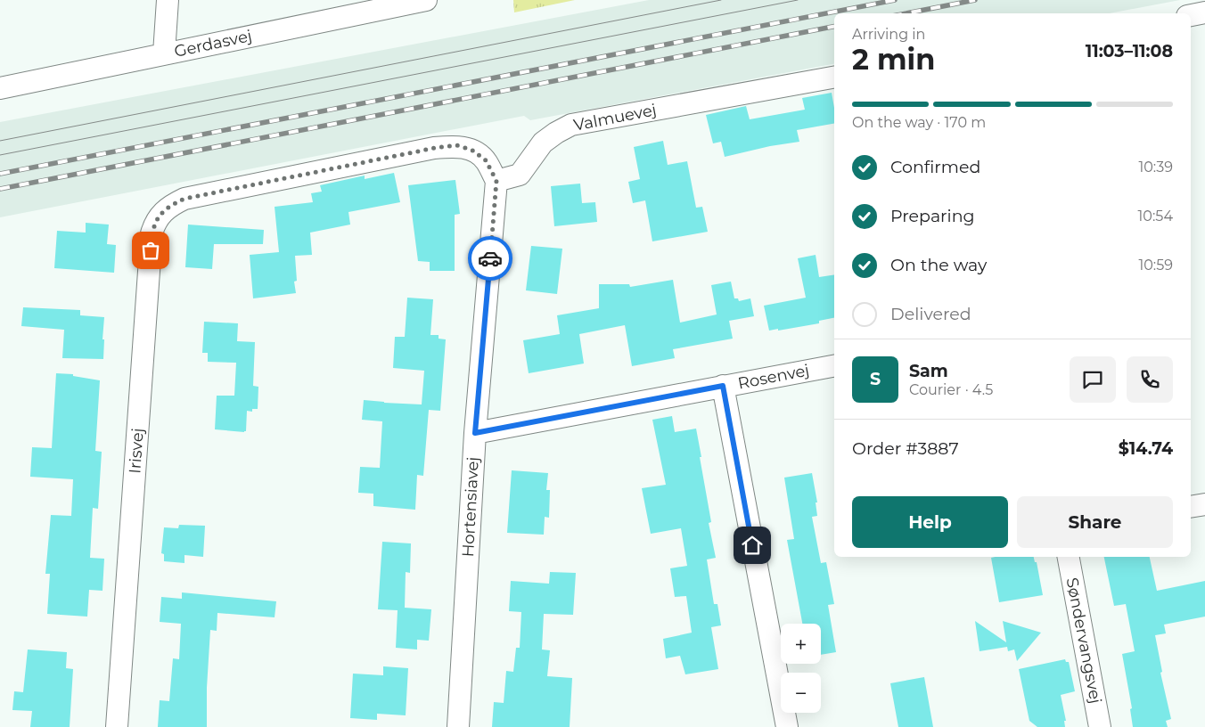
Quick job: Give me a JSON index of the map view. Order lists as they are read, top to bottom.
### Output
{
  "streets": {
    "street": [
      "Gerdasvej",
      "Valmuevej",
      "Rosenvej",
      "Irisvej",
      "Hortensiavej",
      "Søndervangsvej"
    ]
  },
  "crossings": [
    ["Valmuevej", "Irisvej"],
    ["Valmuevej", "Hortensiavej"],
    ["Rosenvej", "Hortensiavej"],
    ["Irisvej", "Hortensiavej"]
  ],
  "page": {
    "heading": ["2 min", "Arriving in", "11:03–11:08"],
    "panel": [
      "Sam",
      "Courier · 4.5",
      "Order #3887",
      "$14.74"
    ],
    "bar": "On the way · 170 m",
    "list": [
      ["Confirmed", "10:39"],
      ["Preparing", "10:54"],
      ["On the way", "10:59"],
      "Delivered"
    ],
    "round": "S",
    "buttons": ["Help", "Share"],
    "map_buttons": ["+", "−"]
  }
}
